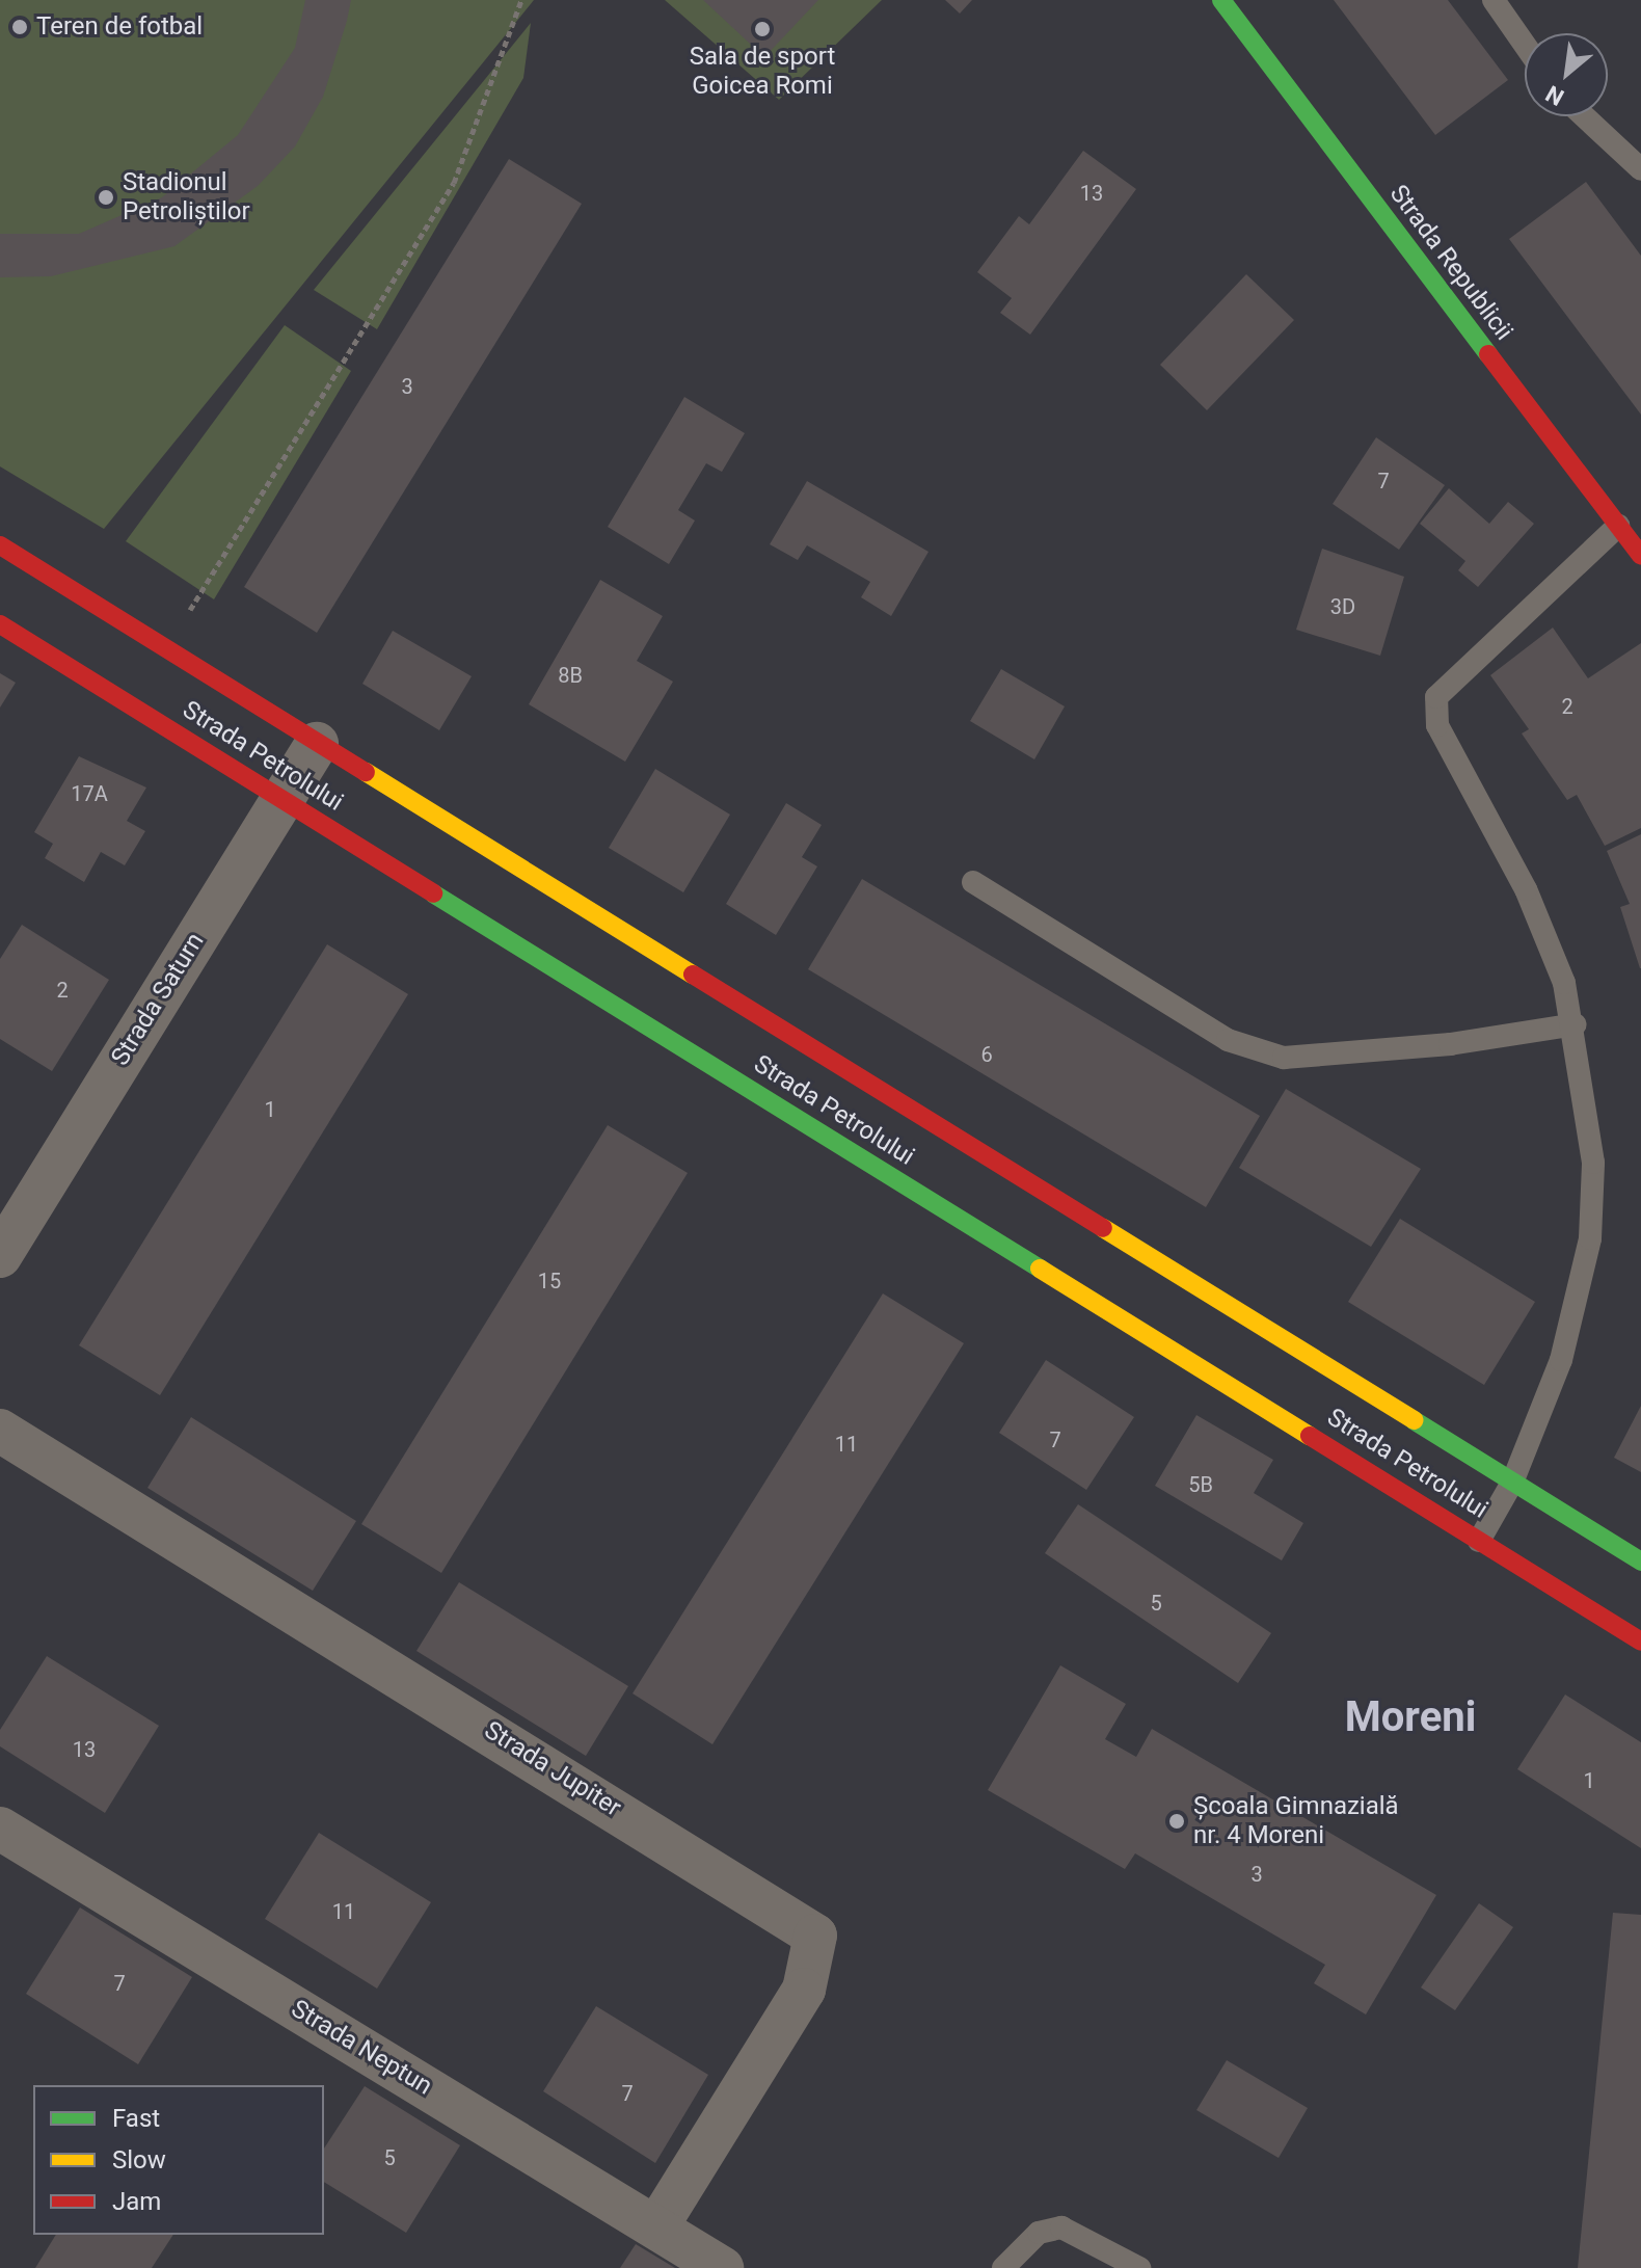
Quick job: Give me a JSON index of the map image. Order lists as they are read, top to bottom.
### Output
{
  "streets": {
    "street": [
      "Strada Republicii",
      "Strada Petrolului",
      "Strada Saturn",
      "Strada Jupiter",
      "Strada Neptun"
    ]
  },
  "crossings": [
    ["Strada Petrolului", "Strada Saturn"],
    ["Strada Jupiter", "Strada Neptun"]
  ],
  "districts": ["Moreni"],
  "places": [
    "Teren de fotbal",
    "Sala de sport Goicea Romi",
    "Stadionul Petroliștilor",
    "Școala Gimnazială nr. 4 Moreni"
  ],
  "house_numbers": [
    "13",
    "3",
    "7",
    "3D",
    "8B",
    "2",
    "17A",
    "2",
    "6",
    "1",
    "15",
    "7",
    "11",
    "5B",
    "5",
    "13",
    "1",
    "3",
    "11",
    "7",
    "7",
    "5"
  ],
  "legend": ["Fast", "Slow", "Jam"],
  "north": "bottom left"
}
